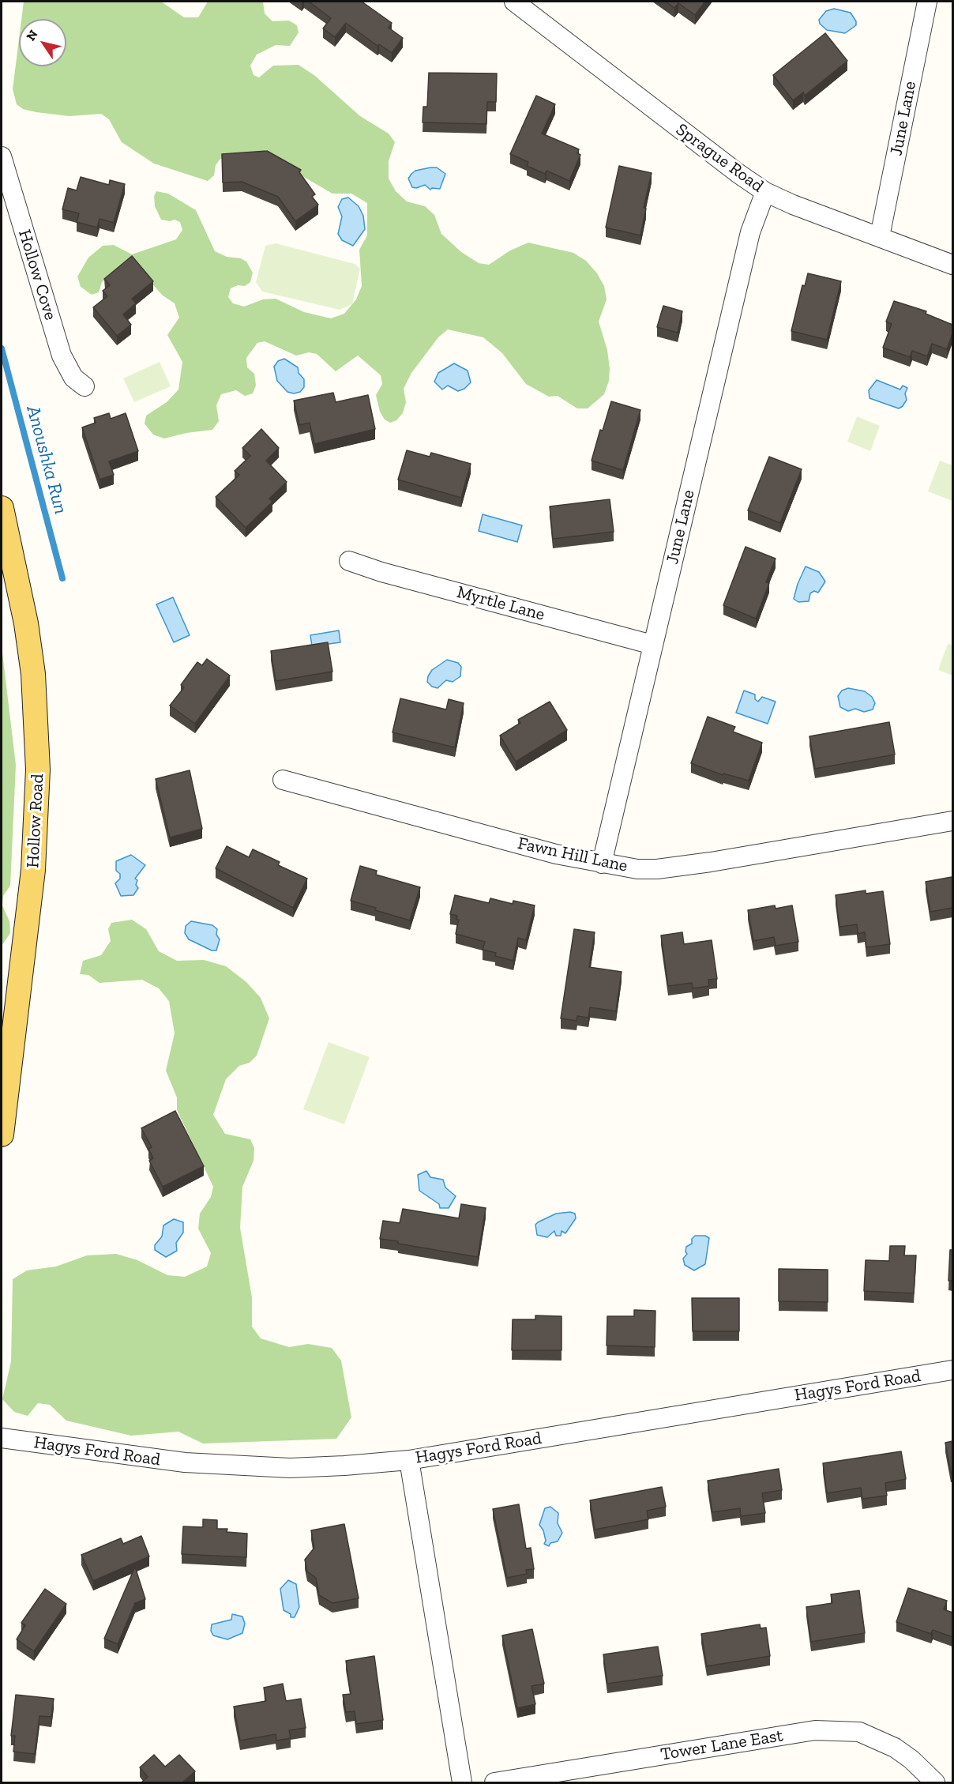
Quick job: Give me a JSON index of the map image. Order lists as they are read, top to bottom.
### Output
{
  "streets": {
    "main road": ["Hollow Road"],
    "street": [
      "June Lane",
      "Sprague Road",
      "Hollow Cove",
      "Myrtle Lane",
      "Fawn Hill Lane",
      "Hagys Ford Road",
      "Tower Lane East"
    ]
  },
  "crossings": [
    ["June Lane", "Sprague Road"],
    ["June Lane", "Myrtle Lane"],
    ["June Lane", "Fawn Hill Lane"]
  ],
  "water": ["Anoushka Run"],
  "north": "top left"
}
